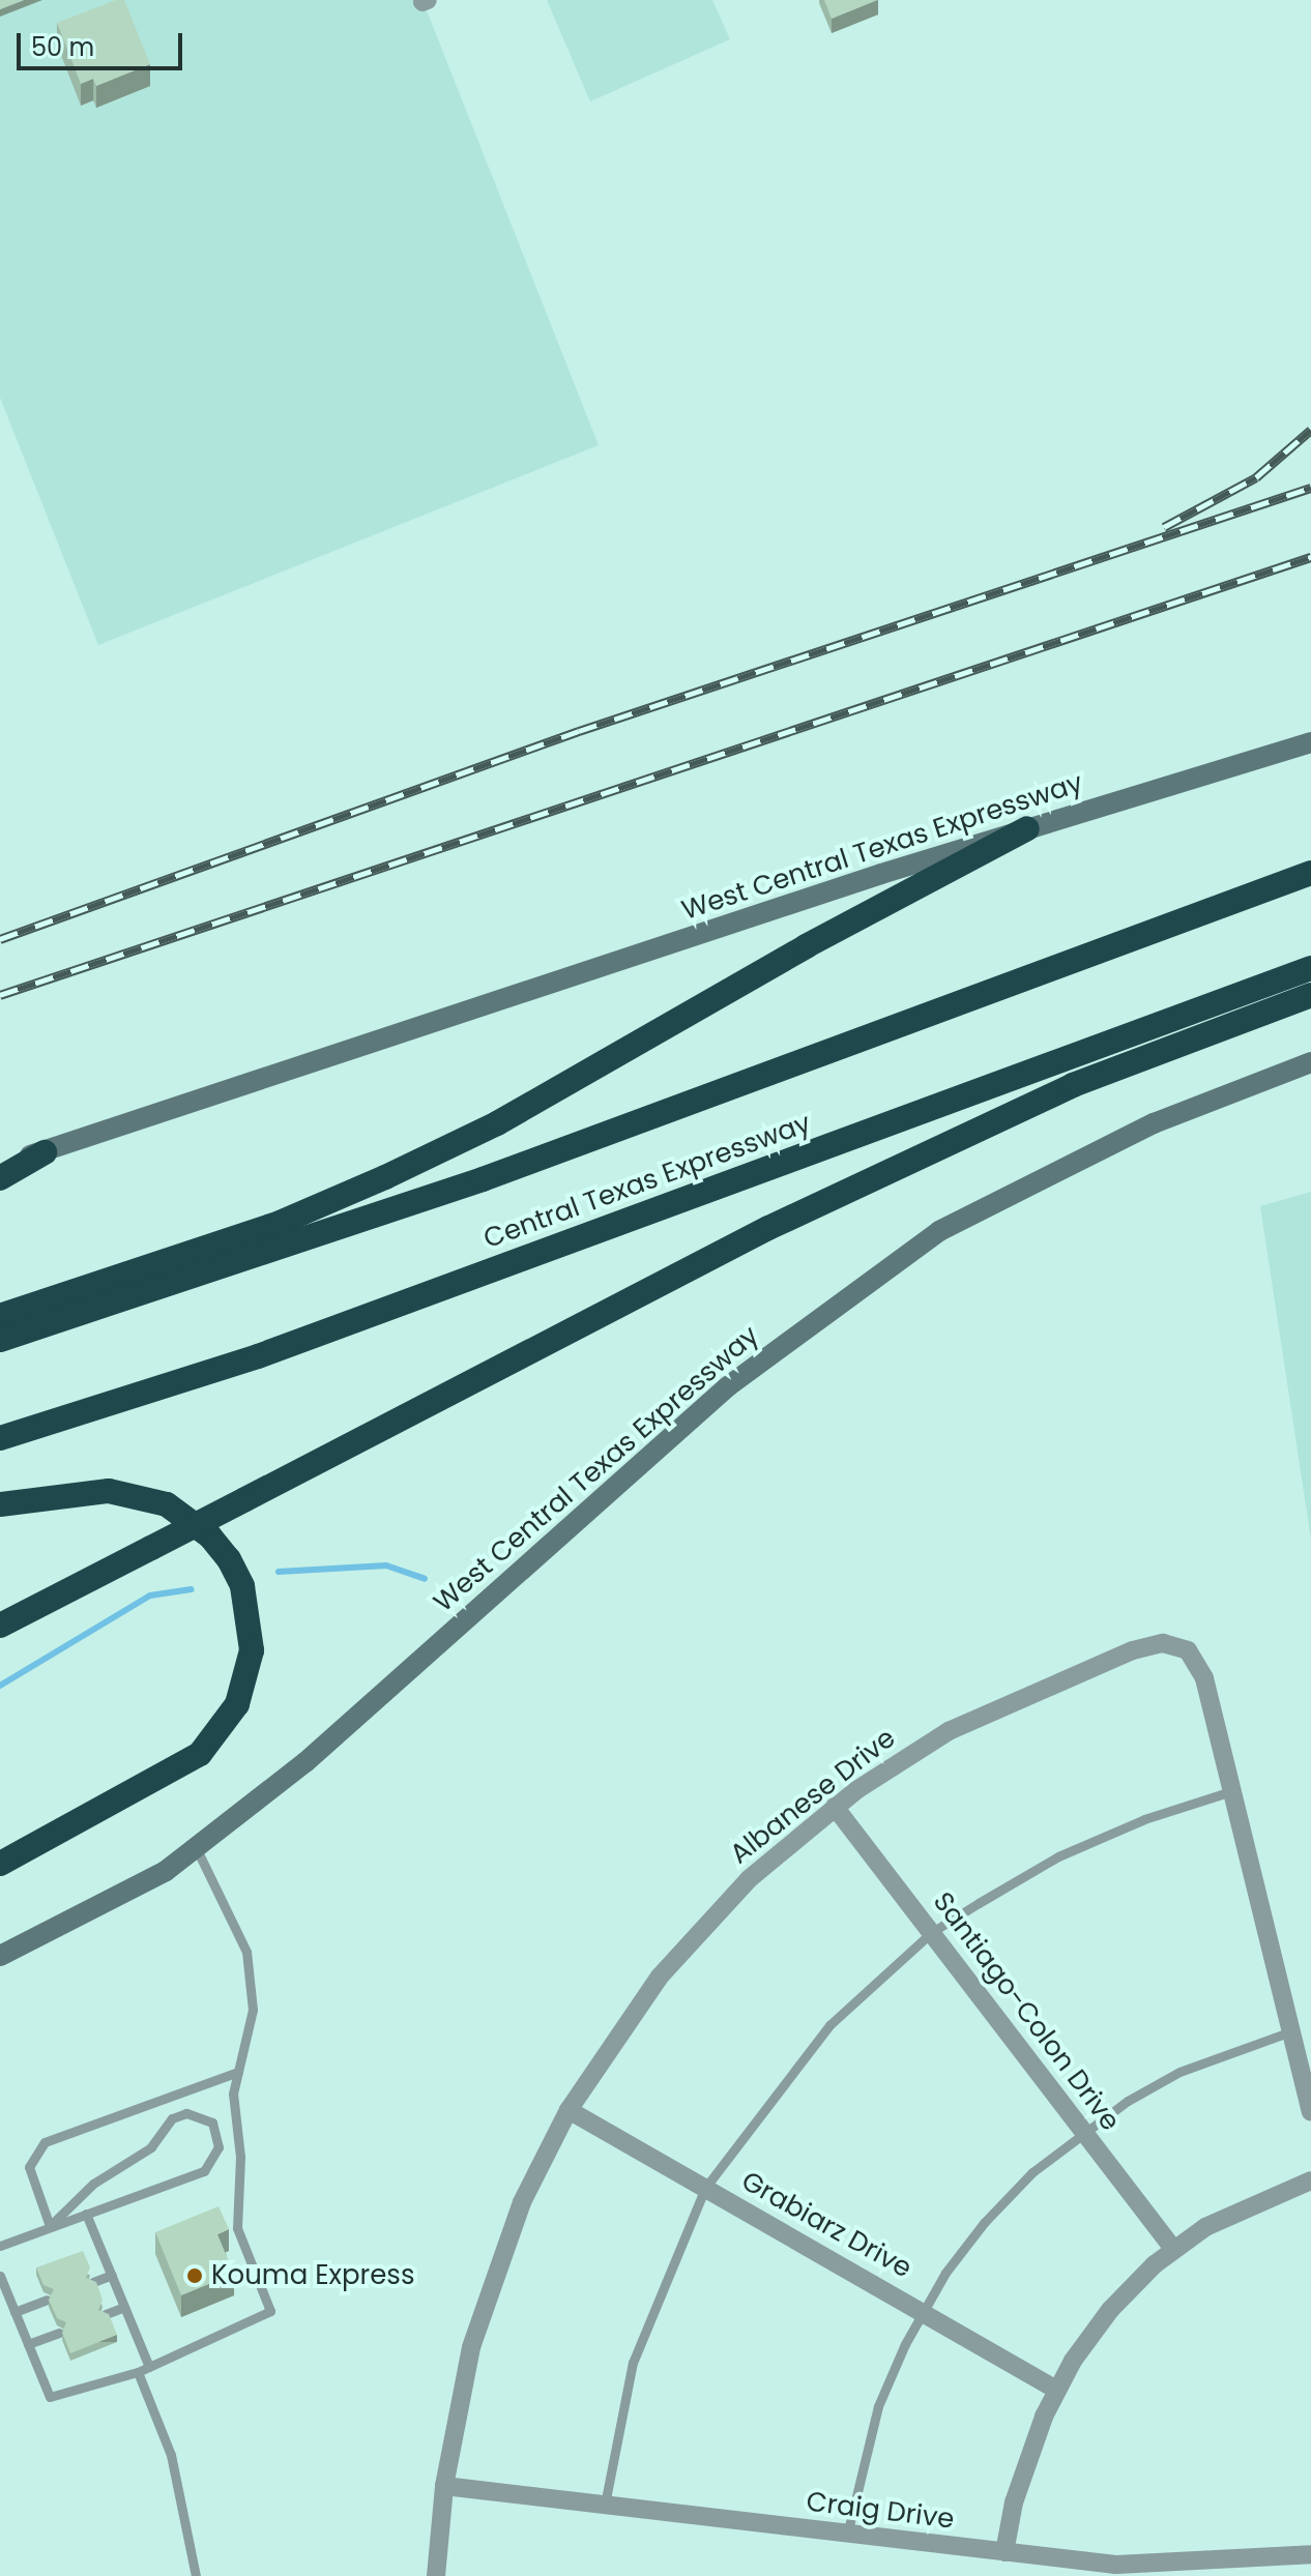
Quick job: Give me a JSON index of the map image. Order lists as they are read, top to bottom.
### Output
{
  "streets": {
    "highway": ["Central Texas Expressway"],
    "main road": ["West Central Texas Expressway"],
    "street": [
      "Albanese Drive",
      "Santiago-Colon Drive",
      "Grabiarz Drive",
      "Craig Drive"
    ]
  },
  "crossings": [
    ["Albanese Drive", "Santiago-Colon Drive"],
    ["Albanese Drive", "Grabiarz Drive"],
    ["Albanese Drive", "Craig Drive"]
  ],
  "places": ["Kouma Express"],
  "scale_bar": "50 m"
}
